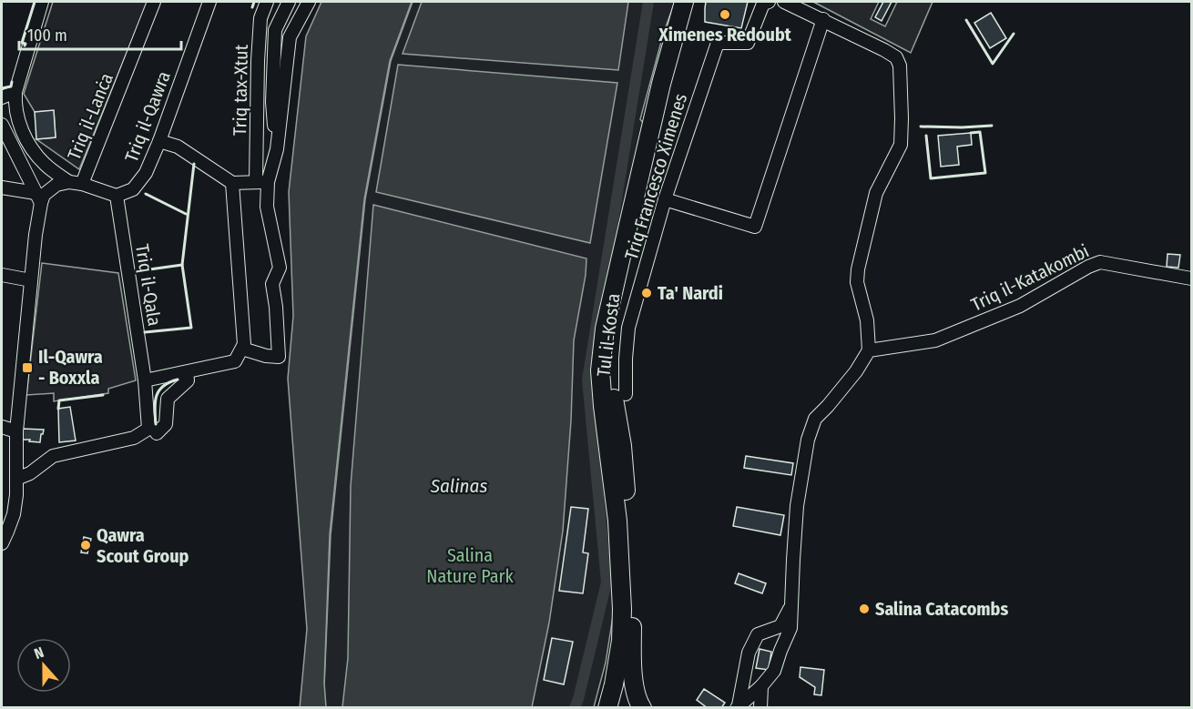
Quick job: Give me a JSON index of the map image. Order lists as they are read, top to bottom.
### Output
{
  "streets": {
    "highway": ["Tul il-Kosta"],
    "street": [
      "Triq tax-Xtut",
      "Triq il-Lanċa",
      "Triq il-Qawra",
      "Triq Francesco Ximenes",
      "Triq il-Katakombi",
      "Triq il-Qala"
    ]
  },
  "crossings": [
    ["Triq il-Qawra", "Triq il-Qala"]
  ],
  "water": ["Salinas"],
  "parks": ["Salina Nature Park"],
  "places": {
    "other": [
      "Ximenes Redoubt",
      "Ta' Nardi",
      "Qawra Scout Group",
      "Salina Catacombs"
    ],
    "transit": ["Il-Qawra - Boxxla"]
  },
  "scale_bar": "100 m",
  "north": "top"
}
